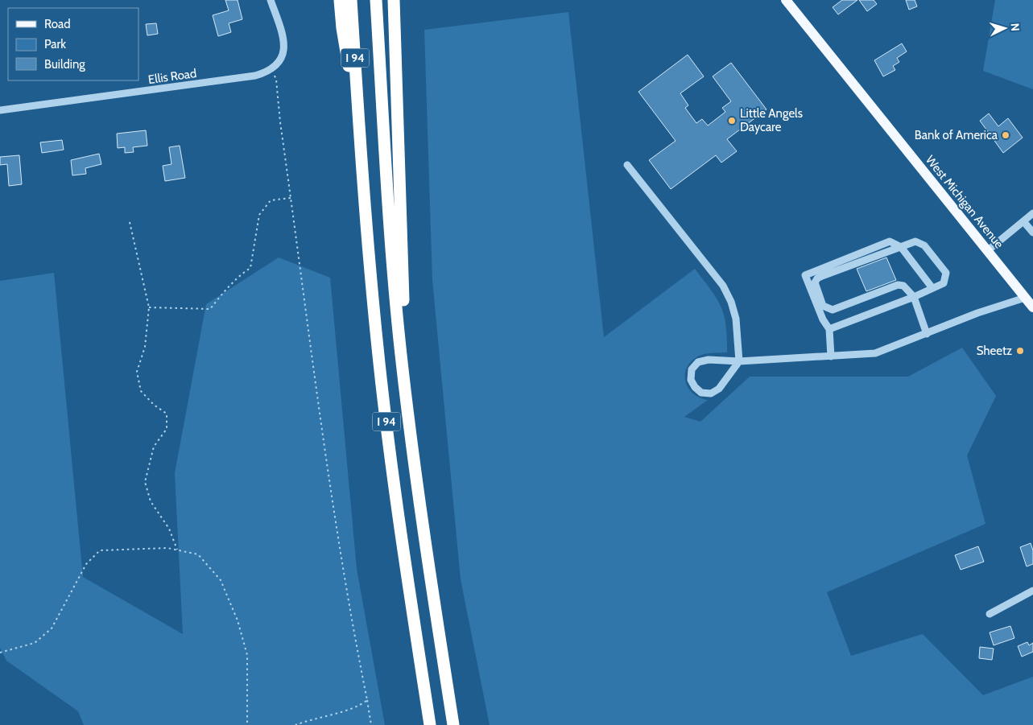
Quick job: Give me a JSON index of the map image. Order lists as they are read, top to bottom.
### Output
{
  "streets": {
    "highway": ["I 94"],
    "main road": ["West Michigan Avenue"],
    "street": ["Ellis Road"]
  },
  "places": ["Little Angels Daycare", "Bank of America", "Sheetz"],
  "legend": ["Road", "Park", "Building"],
  "north": "right"
}
